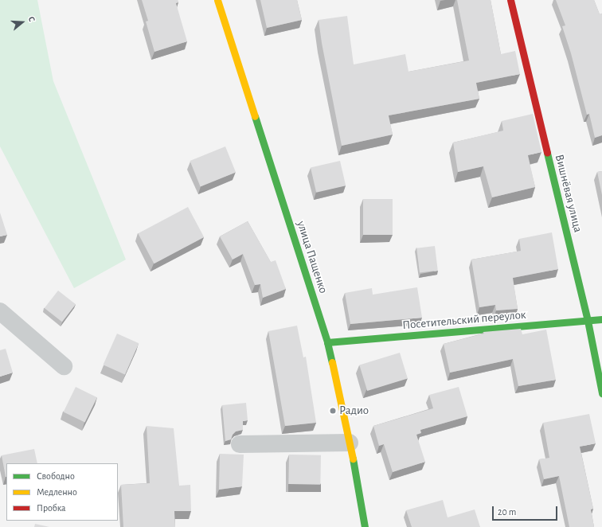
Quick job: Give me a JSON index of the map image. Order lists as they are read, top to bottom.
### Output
{
  "streets": {
    "street": ["Вишнёвая улица", "улица Пащенко", "Посетительский переулок"]
  },
  "crossings": [
    ["Вишнёвая улица", "Посетительский переулок"],
    ["улица Пащенко", "Посетительский переулок"]
  ],
  "places": ["Радио"],
  "legend": ["Свободно", "Медленно", "Пробка"],
  "scale_bar": "20 m",
  "north": "right"
}
